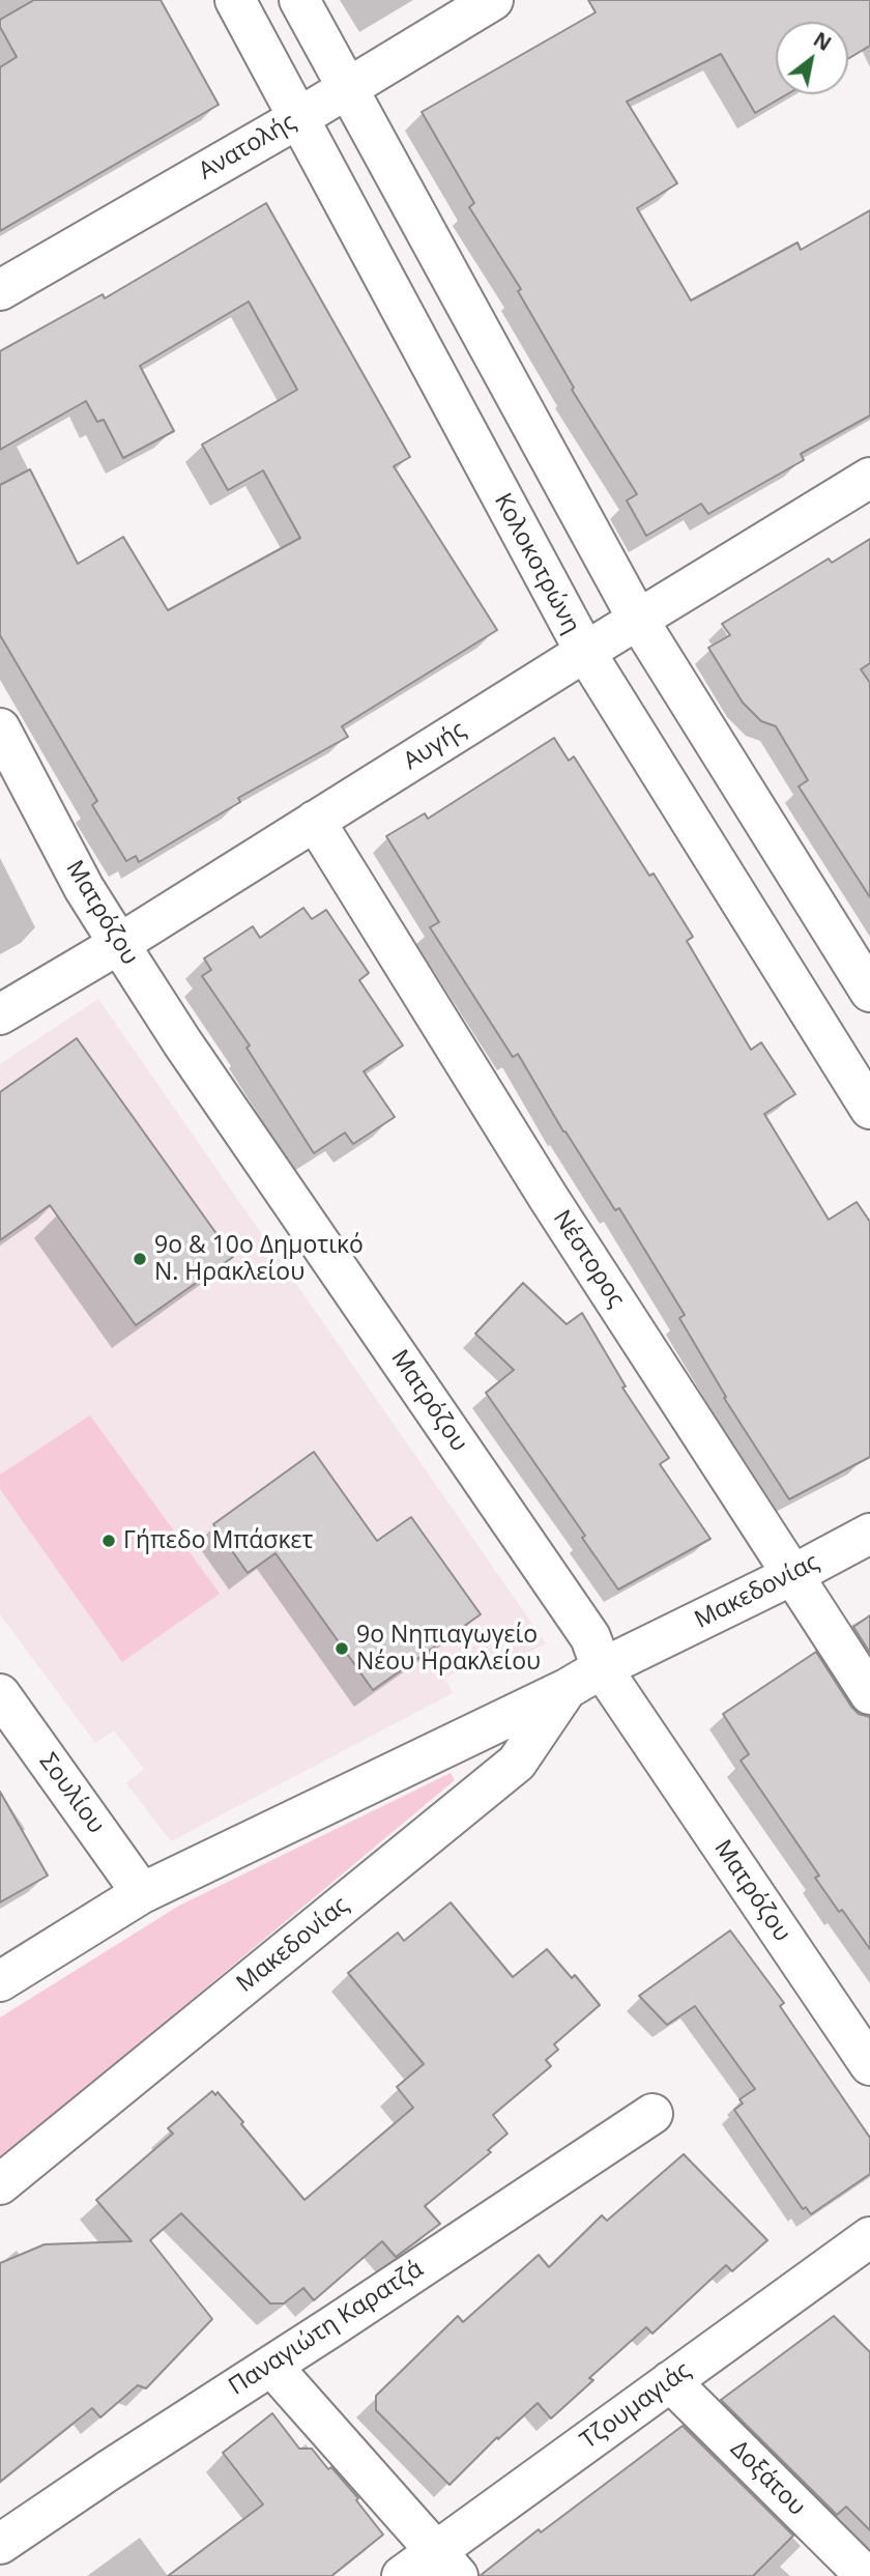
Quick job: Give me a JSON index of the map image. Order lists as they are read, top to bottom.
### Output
{
  "streets": {
    "street": [
      "Ανατολής",
      "Κολοκοτρώνη",
      "Αυγής",
      "Ματρόζου",
      "Νέστορος",
      "Μακεδονίας",
      "Σουλίου",
      "Παναγιώτη Καρατζά",
      "Τζουμαγιάς",
      "Δοξάτου"
    ]
  },
  "crossings": [
    ["Ανατολής", "Κολοκοτρώνη"],
    ["Κολοκοτρώνη", "Αυγής"],
    ["Αυγής", "Ματρόζου"],
    ["Αυγής", "Νέστορος"],
    ["Ματρόζου", "Μακεδονίας"],
    ["Νέστορος", "Μακεδονίας"],
    ["Μακεδονίας", "Σουλίου"],
    ["Τζουμαγιάς", "Δοξάτου"]
  ],
  "places": ["9ο & 10ο Δημοτικό Ν. Ηρακλείου", "Γήπεδο Μπάσκετ", "9ο Νηπιαγωγείο Νέου Ηρακλείου"],
  "north": "top right"
}
